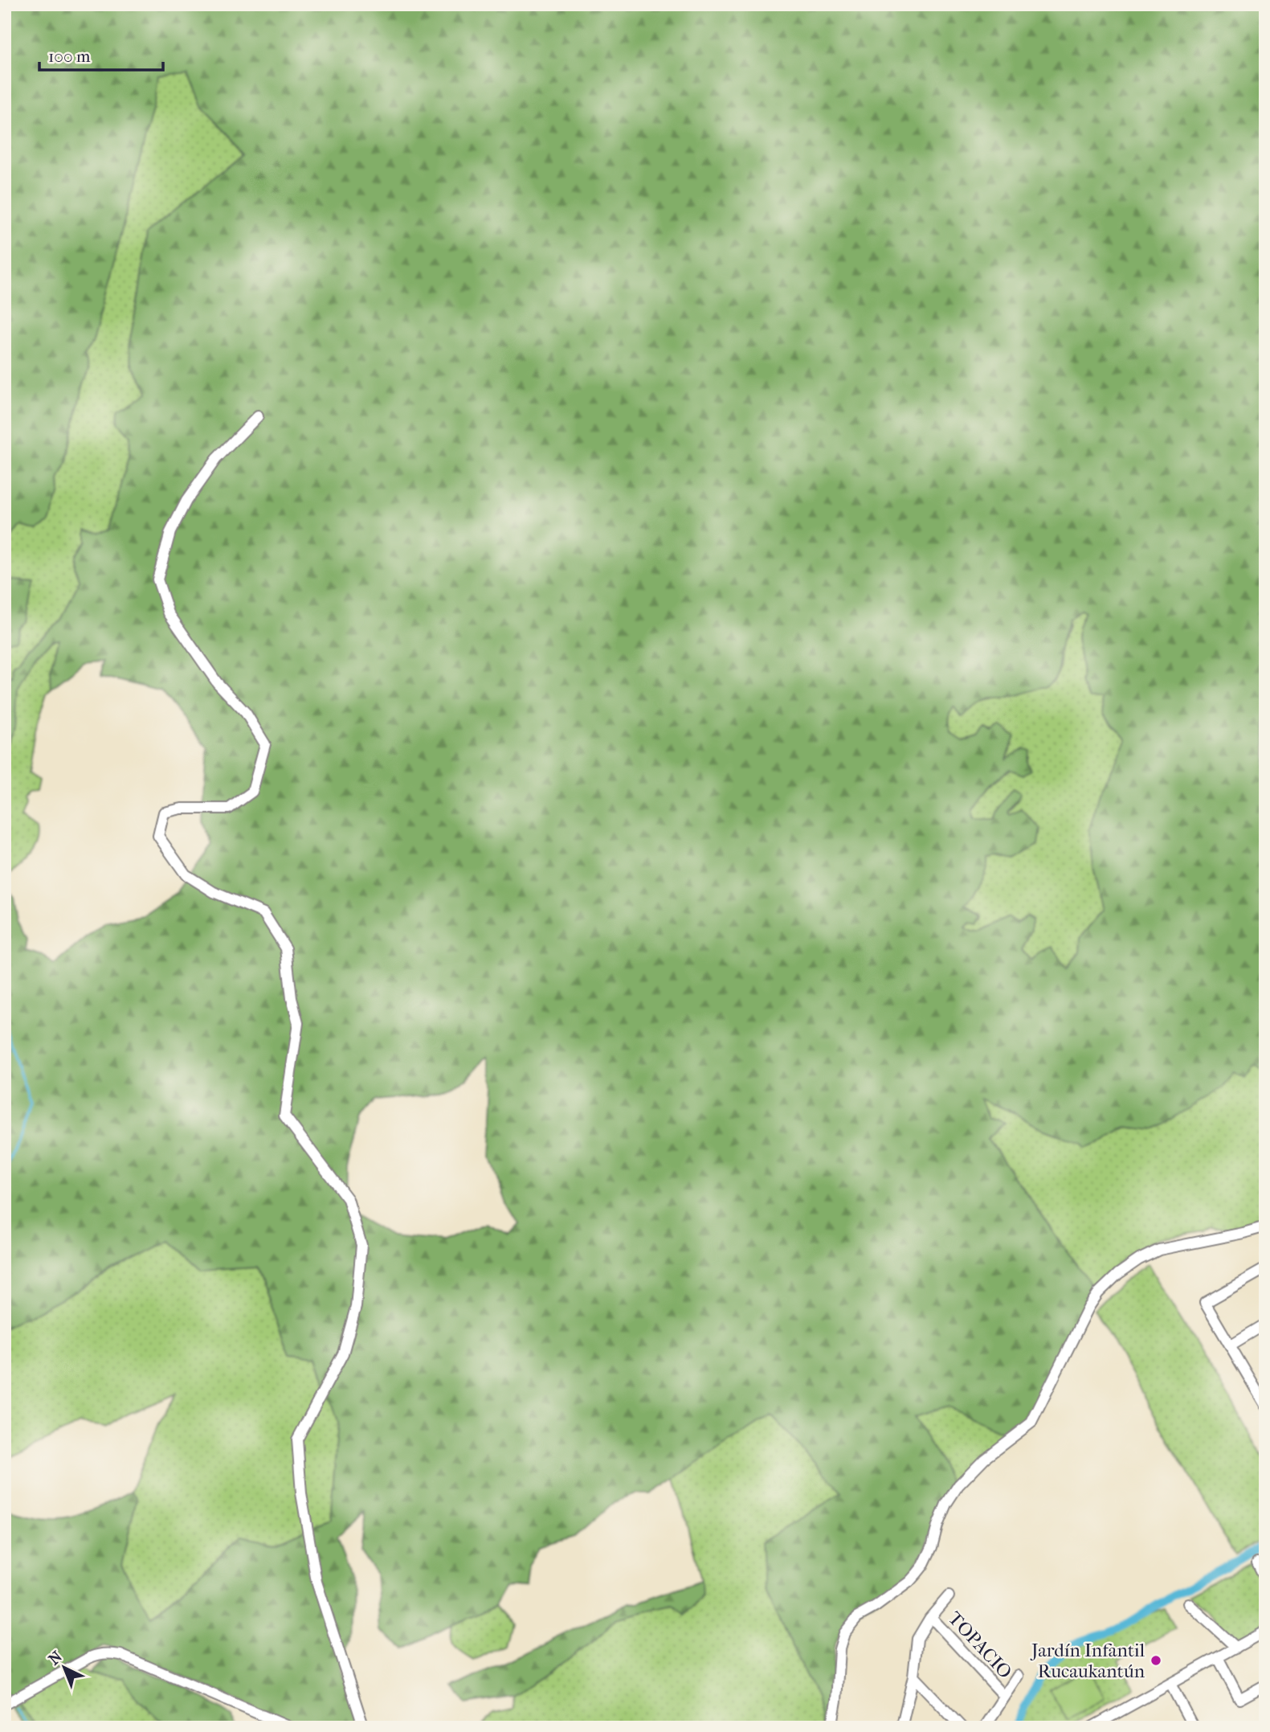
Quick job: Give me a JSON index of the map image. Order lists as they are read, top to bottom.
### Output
{
  "streets": {
    "street": ["TOPACIO"]
  },
  "places": ["Jardín Infantil Rucaukantún"],
  "scale_bar": "100 m",
  "north": "top left"
}
